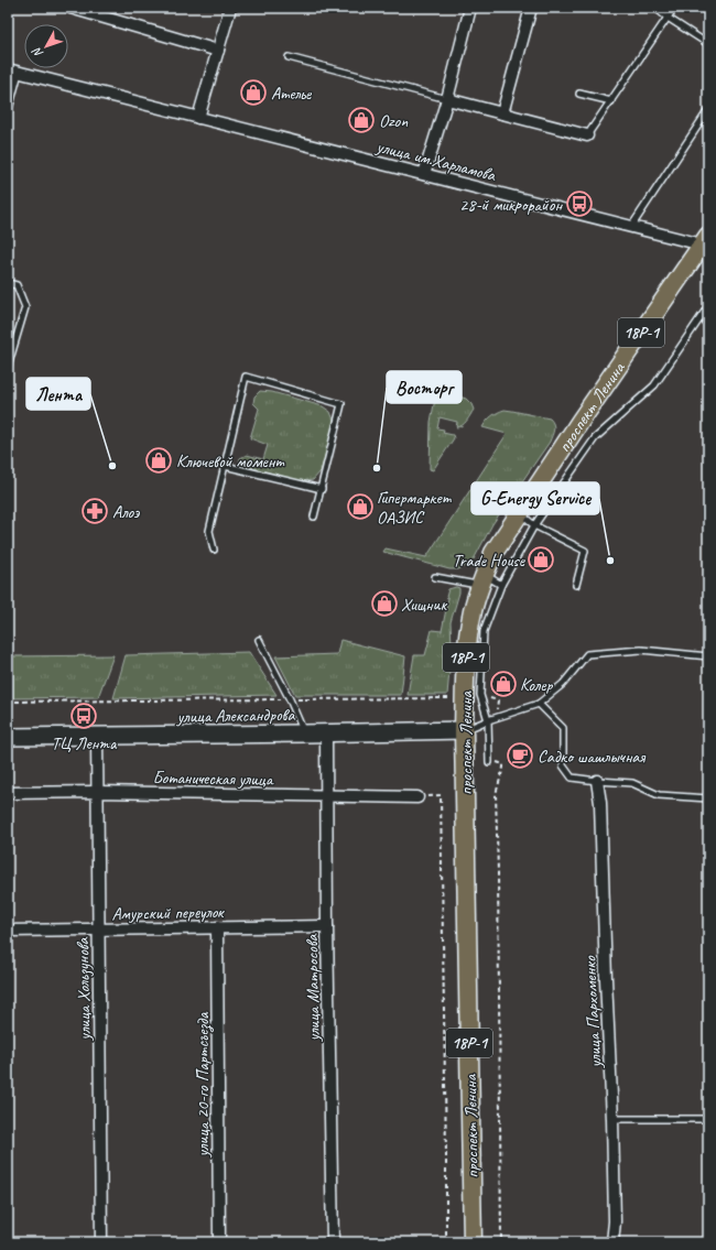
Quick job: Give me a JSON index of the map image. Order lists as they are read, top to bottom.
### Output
{
  "streets": {
    "main road": ["18Р-1", "проспект Ленина", "улица Александрова"],
    "street": [
      "улица им.Харламова",
      "Ботаническая улица",
      "Амурский переулок",
      "улица Матросова",
      "улица Хользунова",
      "улица Пархоменко",
      "улица 20-го Партсъезда"
    ]
  },
  "crossings": [
    ["улица им.Харламова", "проспект Ленина"],
    ["проспект Ленина", "улица Александрова"],
    ["улица Александрова", "улица Матросова"],
    ["улица Александрова", "улица Хользунова"],
    ["Ботаническая улица", "улица Матросова"],
    ["Ботаническая улица", "улица Хользунова"],
    ["Амурский переулок", "улица Матросова"],
    ["Амурский переулок", "улица Хользунова"],
    ["Амурский переулок", "улица 20-го Партсъезда"]
  ],
  "places": {
    "shop": [
      "Ателье",
      "Ozon",
      "Ключевой момент",
      "Гипермаркет ОАЗИС",
      "Trade House",
      "Хищник",
      "Колер"
    ],
    "bus stop": ["28-й микрорайон", "ТЦ Лента"],
    "other": ["Лента", "Восторг", "G-Energy Service"],
    "pharmacy": ["Алоэ"],
    "cafe": ["Садко шашлычная"]
  },
  "north": "bottom left"
}
